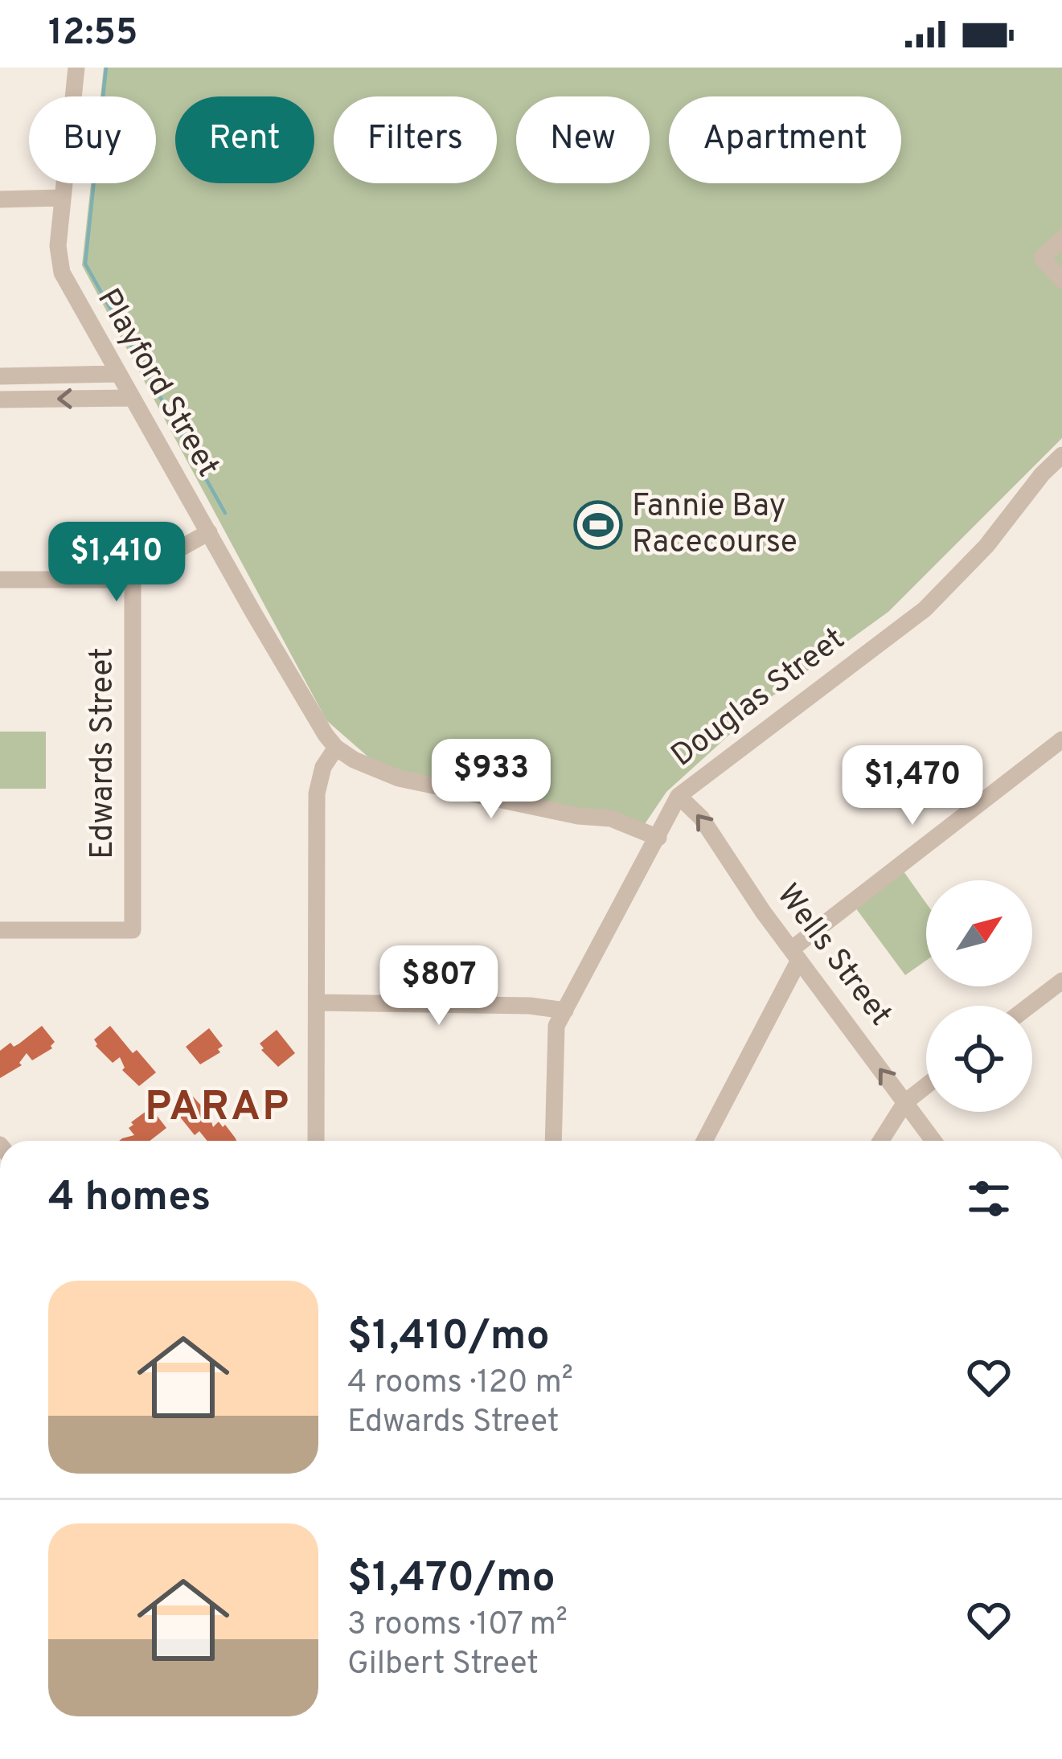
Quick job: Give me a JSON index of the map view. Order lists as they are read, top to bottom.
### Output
{
  "streets": {
    "street": [
      "Playford Street",
      "Douglas Street",
      "Edwards Street",
      "Wells Street"
    ]
  },
  "crossings": [
    ["Douglas Street", "Wells Street"]
  ],
  "one_way": ["Wells Street"],
  "districts": ["PARAP"],
  "places": {
    "sports": ["Fannie Bay Racecourse"]
  },
  "north": "top right",
  "page": {
    "status": "12:55",
    "chip": [
      "Buy",
      "Rent",
      "Filters",
      "New",
      "Apartment"
    ],
    "price": [
      "$1,410",
      "$933",
      "$1,470",
      "$807"
    ],
    "heading": "4 homes",
    "list": [
      {
        "name": "$1,410/mo",
        "note": "4 rooms · 120 m² · Edwards Street"
      },
      {
        "name": "$1,470/mo",
        "note": "3 rooms · 107 m² · Gilbert Street"
      }
    ]
  }
}
